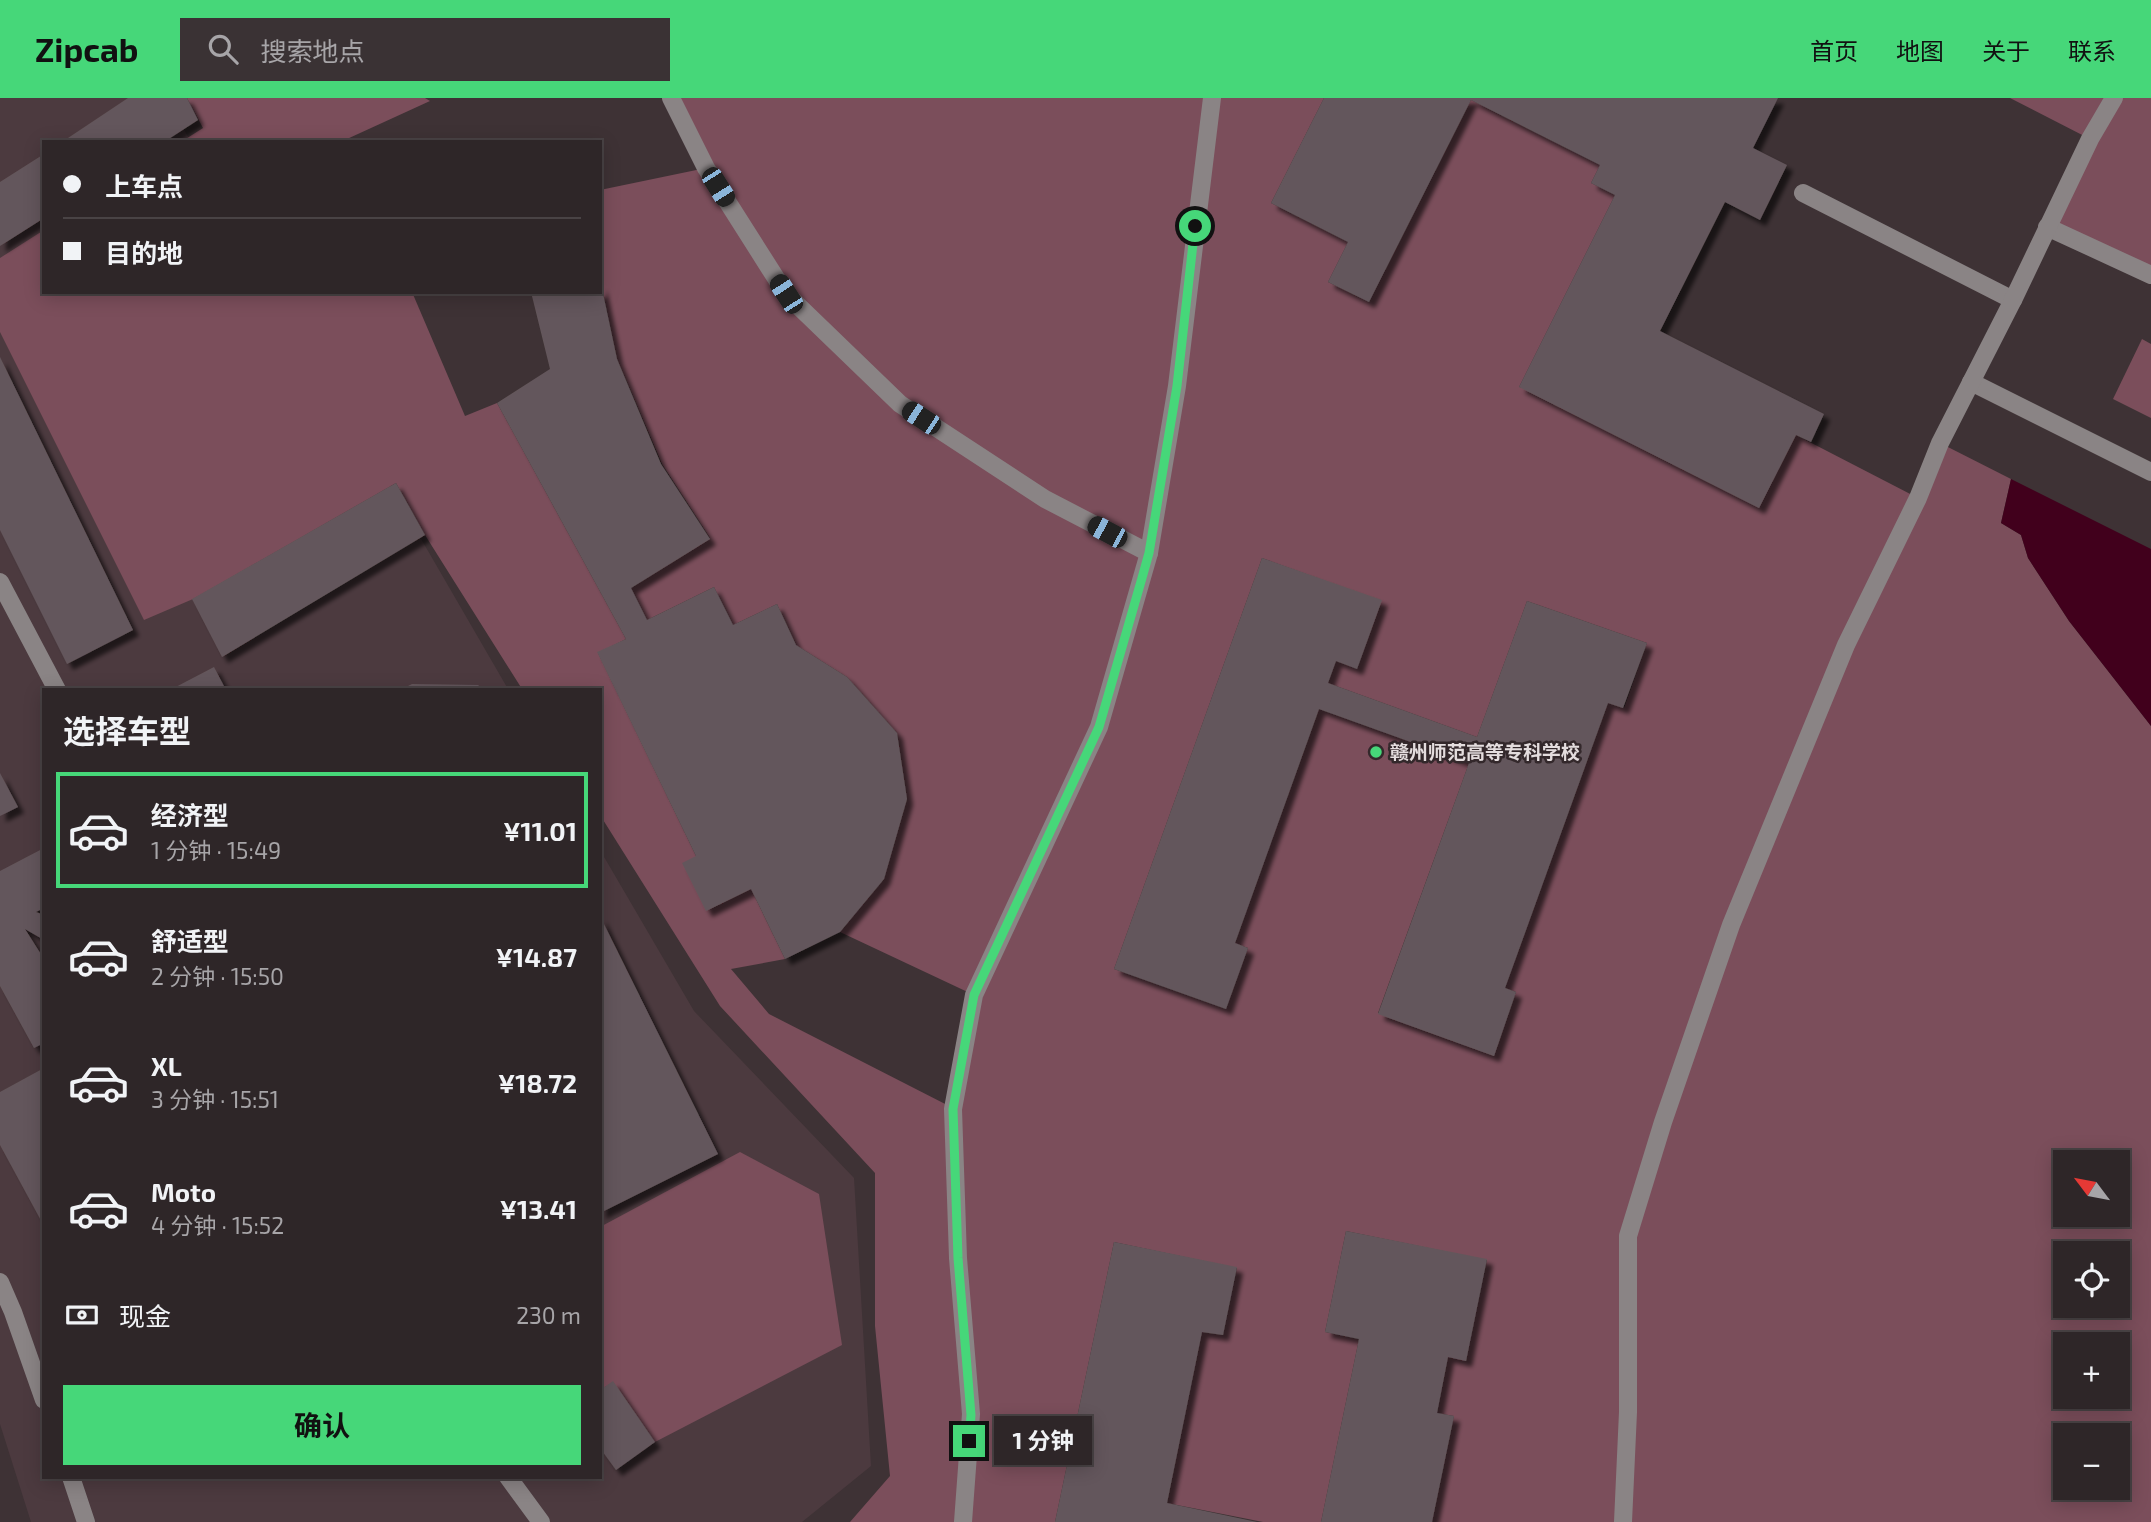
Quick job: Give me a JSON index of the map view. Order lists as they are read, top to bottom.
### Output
{
  "places": ["赣州师范高等专科学校"],
  "north": "top left",
  "page": {
    "header": "Zipcab",
    "search": "搜索地点",
    "nav": [
      "首页",
      "地图",
      "关于",
      "联系"
    ],
    "banner": ["上车点", "目的地"],
    "heading": "选择车型",
    "list": [
      {
        "name": "经济型",
        "note": "1 分钟 · 15:49",
        "value": "¥11.01"
      },
      {
        "name": "舒适型",
        "note": "2 分钟 · 15:50",
        "value": "¥14.87"
      },
      {
        "name": "XL",
        "note": "3 分钟 · 15:51",
        "value": "¥18.72"
      },
      {
        "name": "Moto",
        "note": "4 分钟 · 15:52",
        "value": "¥13.41"
      }
    ],
    "map_buttons": ["+", "−"],
    "pay": ["现金", "230 m"],
    "buttons": "确认",
    "bubble": "1 分钟"
  }
}
